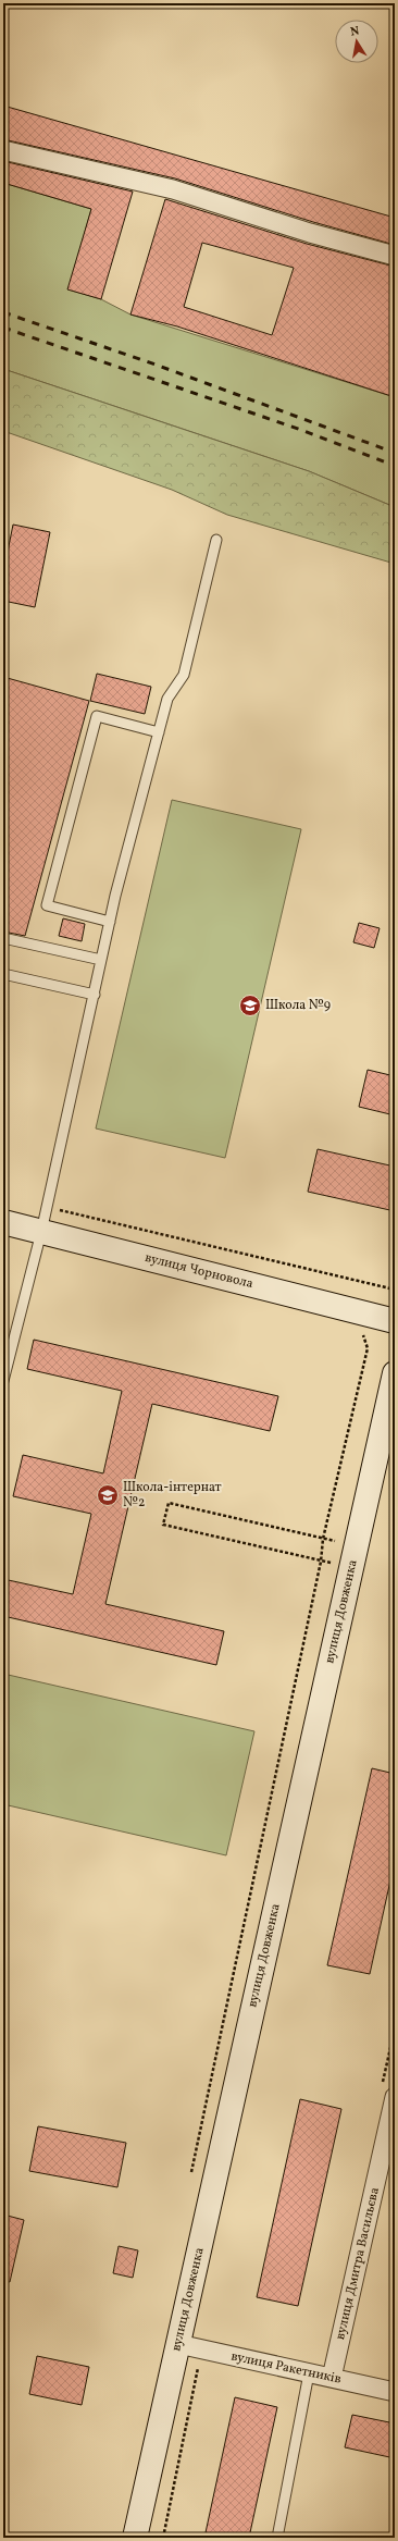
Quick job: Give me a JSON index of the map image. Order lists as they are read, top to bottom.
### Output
{
  "streets": {
    "street": [
      "вулиця Чорновола",
      "вулиця Довженка",
      "вулиця Дмитра Васильєва",
      "вулиця Ракетників"
    ]
  },
  "crossings": [
    ["вулиця Довженка", "вулиця Ракетників"],
    ["вулиця Дмитра Васильєва", "вулиця Ракетників"]
  ],
  "places": {
    "school or university": ["Школа №9", "Школа-інтернат №2"]
  },
  "north": "top"
}
